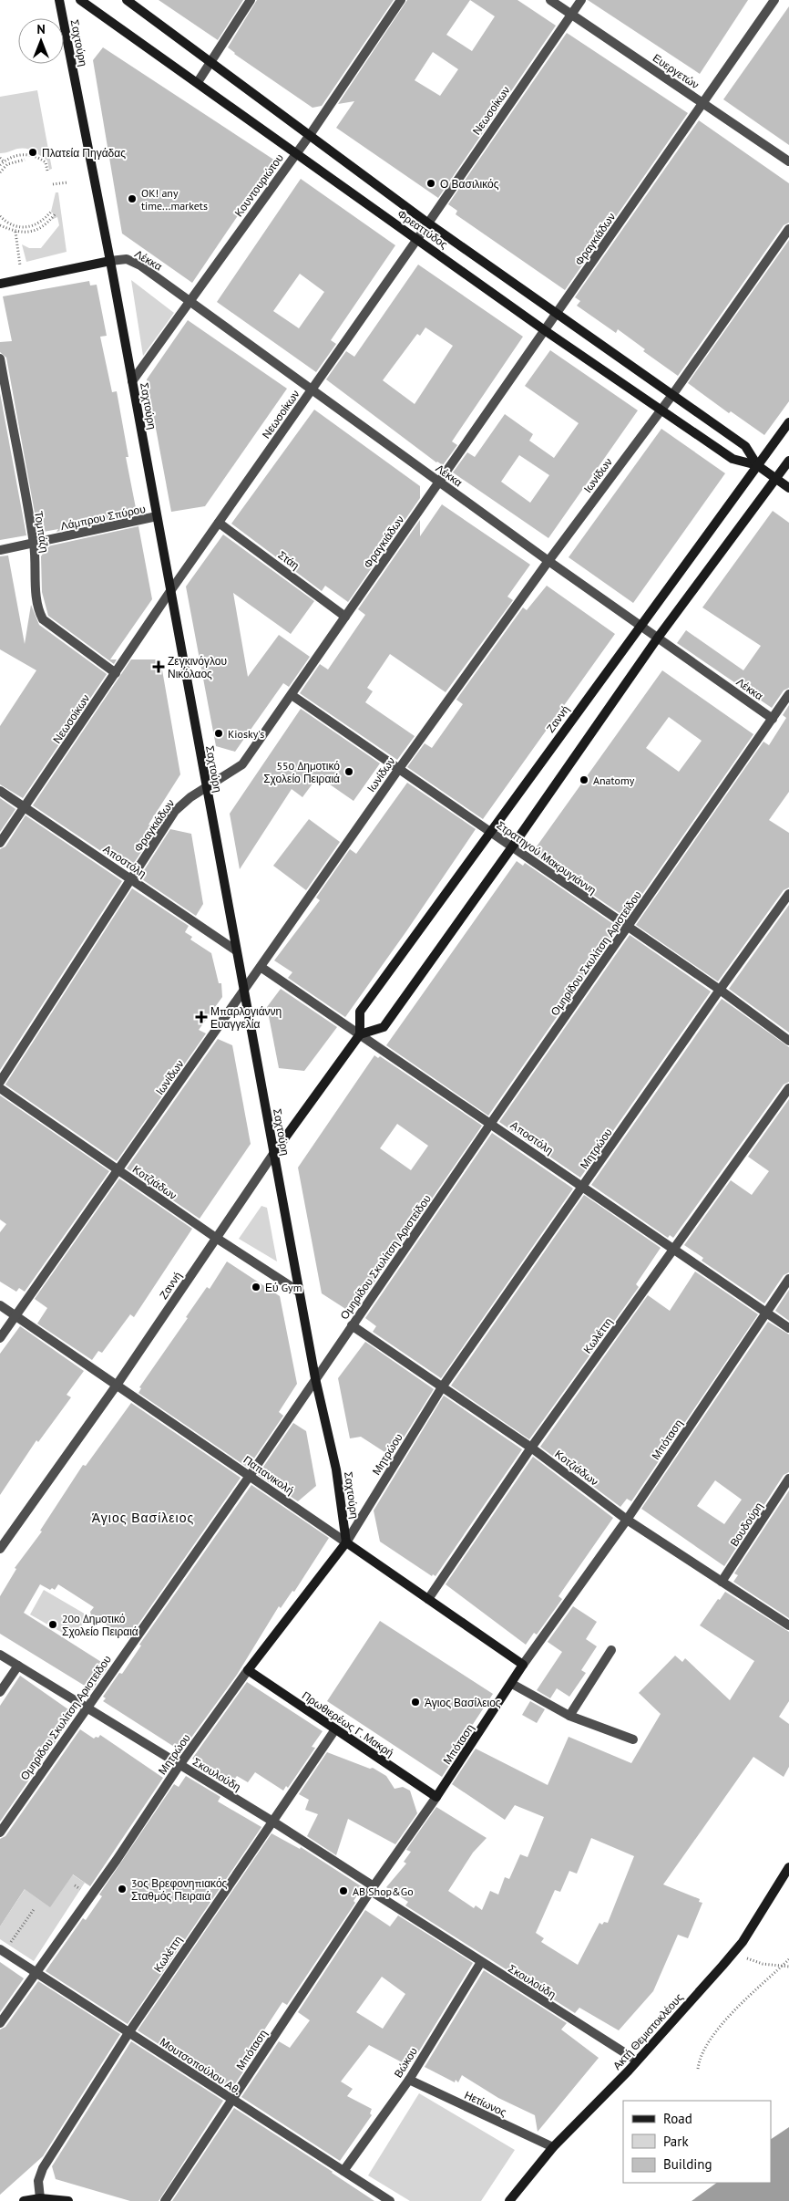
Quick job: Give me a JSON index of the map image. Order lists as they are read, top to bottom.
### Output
{
  "streets": {
    "street": [
      "Σαχτούρη",
      "Ευεργετών",
      "Νεωσοίκων",
      "Κουντουριώτου",
      "Φρεαττύδος",
      "Φραγκιάδων",
      "Λέκκα",
      "Ιωνίδων",
      "Λάμπρου Σπύρου",
      "Τομπάζη",
      "Στάη",
      "Ζαννή",
      "Στρατηγού Μακρυγιάννη",
      "Αποστόλη",
      "Ομηρίδου Σκυλίτση Αριστείδου",
      "Μητρώου",
      "Κοτζιάδων",
      "Κωλέττη",
      "Μπόταση",
      "Παπανικολή",
      "Βουδούρη",
      "Πρωθιερέως Γ. Μακρή",
      "Σκουλούδη",
      "Ακτή Θεμιστοκλέους",
      "Βώκου",
      "Μουτσοπούλου Αθ.",
      "Ηετίωνος"
    ]
  },
  "crossings": [
    ["Σαχτούρη", "Νεωσοίκων"],
    ["Σαχτούρη", "Κουντουριώτου"],
    ["Σαχτούρη", "Φραγκιάδων"],
    ["Σαχτούρη", "Λέκκα"],
    ["Σαχτούρη", "Ιωνίδων"],
    ["Σαχτούρη", "Λάμπρου Σπύρου"],
    ["Σαχτούρη", "Ζαννή"],
    ["Σαχτούρη", "Αποστόλη"],
    ["Σαχτούρη", "Ομηρίδου Σκυλίτση Αριστείδου"],
    ["Σαχτούρη", "Μητρώου"],
    ["Σαχτούρη", "Κοτζιάδων"],
    ["Σαχτούρη", "Παπανικολή"],
    ["Ευεργετών", "Νεωσοίκων"],
    ["Ευεργετών", "Φραγκιάδων"],
    ["Νεωσοίκων", "Φρεαττύδος"],
    ["Νεωσοίκων", "Λέκκα"],
    ["Νεωσοίκων", "Τομπάζη"],
    ["Νεωσοίκων", "Στάη"],
    ["Νεωσοίκων", "Αποστόλη"],
    ["Κουντουριώτου", "Φρεαττύδος"],
    ["Κουντουριώτου", "Λέκκα"],
    ["Φρεαττύδος", "Φραγκιάδων"],
    ["Φρεαττύδος", "Ιωνίδων"],
    ["Φρεαττύδος", "Ζαννή"],
    ["Φραγκιάδων", "Λέκκα"],
    ["Φραγκιάδων", "Στάη"],
    ["Φραγκιάδων", "Στρατηγού Μακρυγιάννη"],
    ["Φραγκιάδων", "Αποστόλη"],
    ["Λέκκα", "Ιωνίδων"],
    ["Λέκκα", "Ζαννή"],
    ["Λέκκα", "Ομηρίδου Σκυλίτση Αριστείδου"],
    ["Ιωνίδων", "Στρατηγού Μακρυγιάννη"],
    ["Ιωνίδων", "Αποστόλη"],
    ["Ιωνίδων", "Κοτζιάδων"],
    ["Ιωνίδων", "Παπανικολή"],
    ["Λάμπρου Σπύρου", "Τομπάζη"],
    ["Ζαννή", "Στρατηγού Μακρυγιάννη"],
    ["Ζαννή", "Αποστόλη"],
    ["Ζαννή", "Κοτζιάδων"],
    ["Ζαννή", "Παπανικολή"],
    ["Στρατηγού Μακρυγιάννη", "Ομηρίδου Σκυλίτση Αριστείδου"],
    ["Στρατηγού Μακρυγιάννη", "Μητρώου"],
    ["Αποστόλη", "Ομηρίδου Σκυλίτση Αριστείδου"],
    ["Αποστόλη", "Μητρώου"],
    ["Αποστόλη", "Κωλέττη"],
    ["Αποστόλη", "Μπόταση"],
    ["Ομηρίδου Σκυλίτση Αριστείδου", "Κοτζιάδων"],
    ["Ομηρίδου Σκυλίτση Αριστείδου", "Παπανικολή"],
    ["Ομηρίδου Σκυλίτση Αριστείδου", "Σκουλούδη"],
    ["Μητρώου", "Κοτζιάδων"],
    ["Μητρώου", "Παπανικολή"],
    ["Μητρώου", "Πρωθιερέως Γ. Μακρή"],
    ["Μητρώου", "Σκουλούδη"],
    ["Μητρώου", "Μουτσοπούλου Αθ."],
    ["Κοτζιάδων", "Κωλέττη"],
    ["Κοτζιάδων", "Μπόταση"],
    ["Κοτζιάδων", "Βουδούρη"],
    ["Κωλέττη", "Παπανικολή"],
    ["Κωλέττη", "Πρωθιερέως Γ. Μακρή"],
    ["Κωλέττη", "Σκουλούδη"],
    ["Κωλέττη", "Μουτσοπούλου Αθ."],
    ["Μπόταση", "Παπανικολή"],
    ["Μπόταση", "Πρωθιερέως Γ. Μακρή"],
    ["Μπόταση", "Σκουλούδη"],
    ["Μπόταση", "Μουτσοπούλου Αθ."],
    ["Σκουλούδη", "Ακτή Θεμιστοκλέους"],
    ["Σκουλούδη", "Βώκου"],
    ["Ακτή Θεμιστοκλέους", "Ηετίωνος"],
    ["Βώκου", "Μουτσοπούλου Αθ."],
    ["Βώκου", "Ηετίωνος"]
  ],
  "districts": ["Άγιος Βασίλειος"],
  "places": {
    "other": [
      "Πλατεία Πηγάδας",
      "Ο Βασιλικός",
      "OK! any time...markets",
      "Kiosky's",
      "55ο Δημοτικό Σχολείο Πειραιά",
      "Anatomy",
      "Εύ Gym",
      "20ο Δημοτικό Σχολείο Πειραιά",
      "Άγιος Βασίλειος",
      "3ος Βρεφονηπιακός Σταθμός Πειραιά",
      "AB Shop&Go"
    ],
    "health": ["Ζεγκινόγλου Νικόλαος", "Μπαρλογιάννη Ευαγγελία"]
  },
  "legend": ["Road", "Park", "Building"],
  "north": "top"
}
